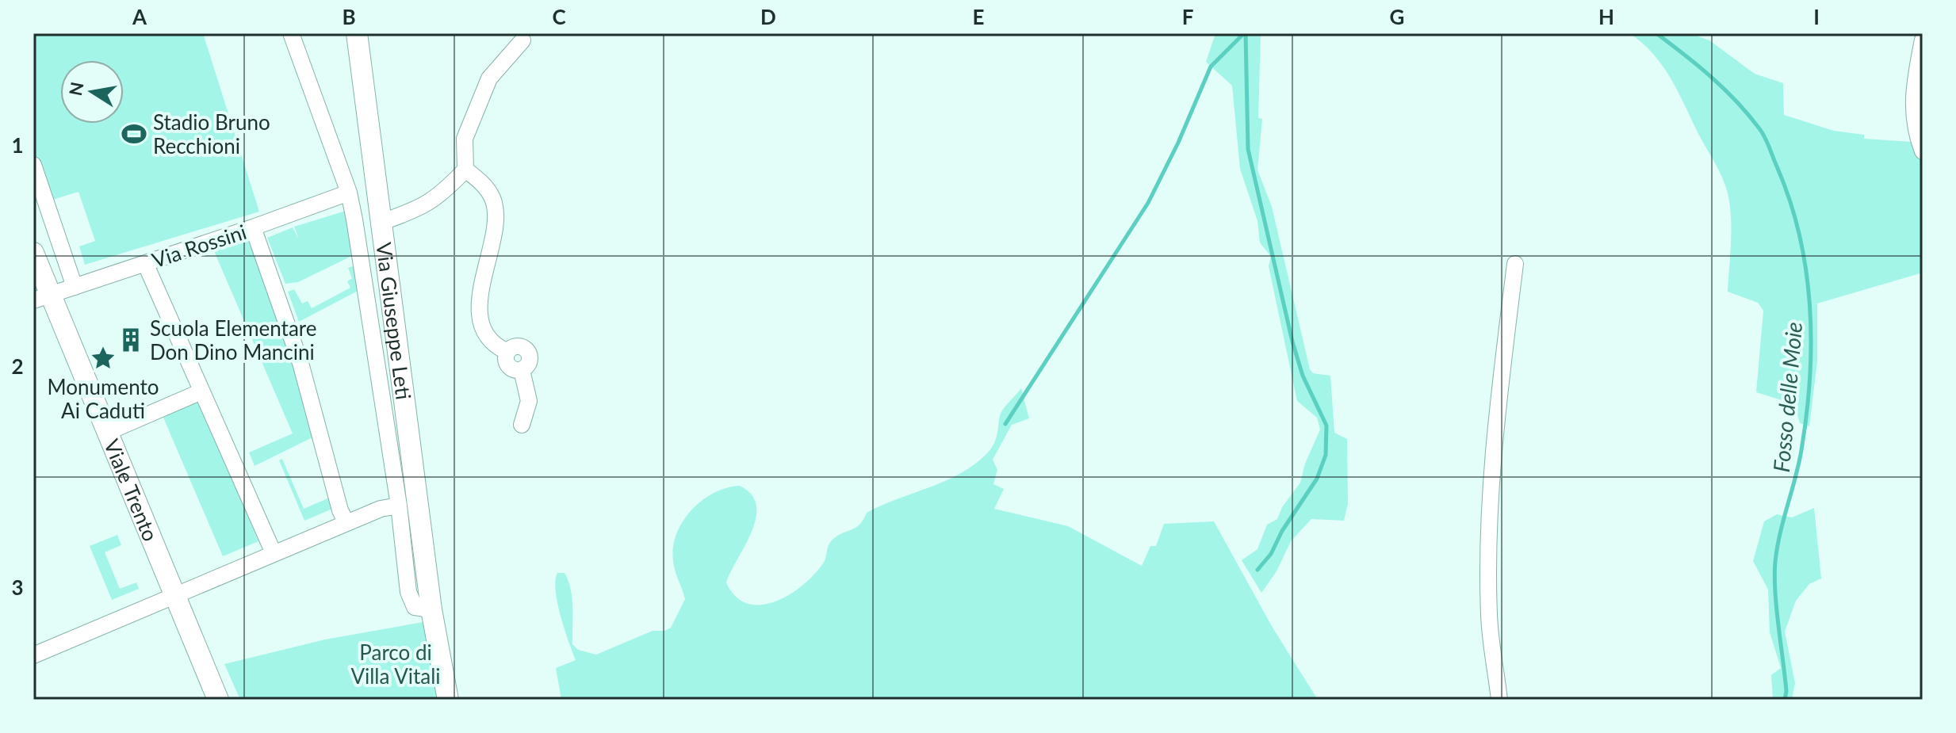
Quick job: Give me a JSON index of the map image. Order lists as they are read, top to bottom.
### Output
{
  "streets": {
    "main road": ["Via Giuseppe Leti", "Viale Trento"],
    "street": ["Via Rossini"]
  },
  "crossings": [
    ["Via Rossini", "Viale Trento"]
  ],
  "water": ["Fosso delle Moie"],
  "parks": ["Parco di Villa Vitali"],
  "places": {
    "sports": ["Stadio Bruno Recchioni"],
    "building": ["Scuola Elementare Don Dino Mancini"],
    "place": ["Monumento Ai Caduti"]
  },
  "north": "left",
  "grid": {
    "columns": [
      "A",
      "B",
      "C",
      "D",
      "E",
      "F",
      "G",
      "H",
      "I"
    ],
    "rows": ["1", "2", "3"]
  }
}
